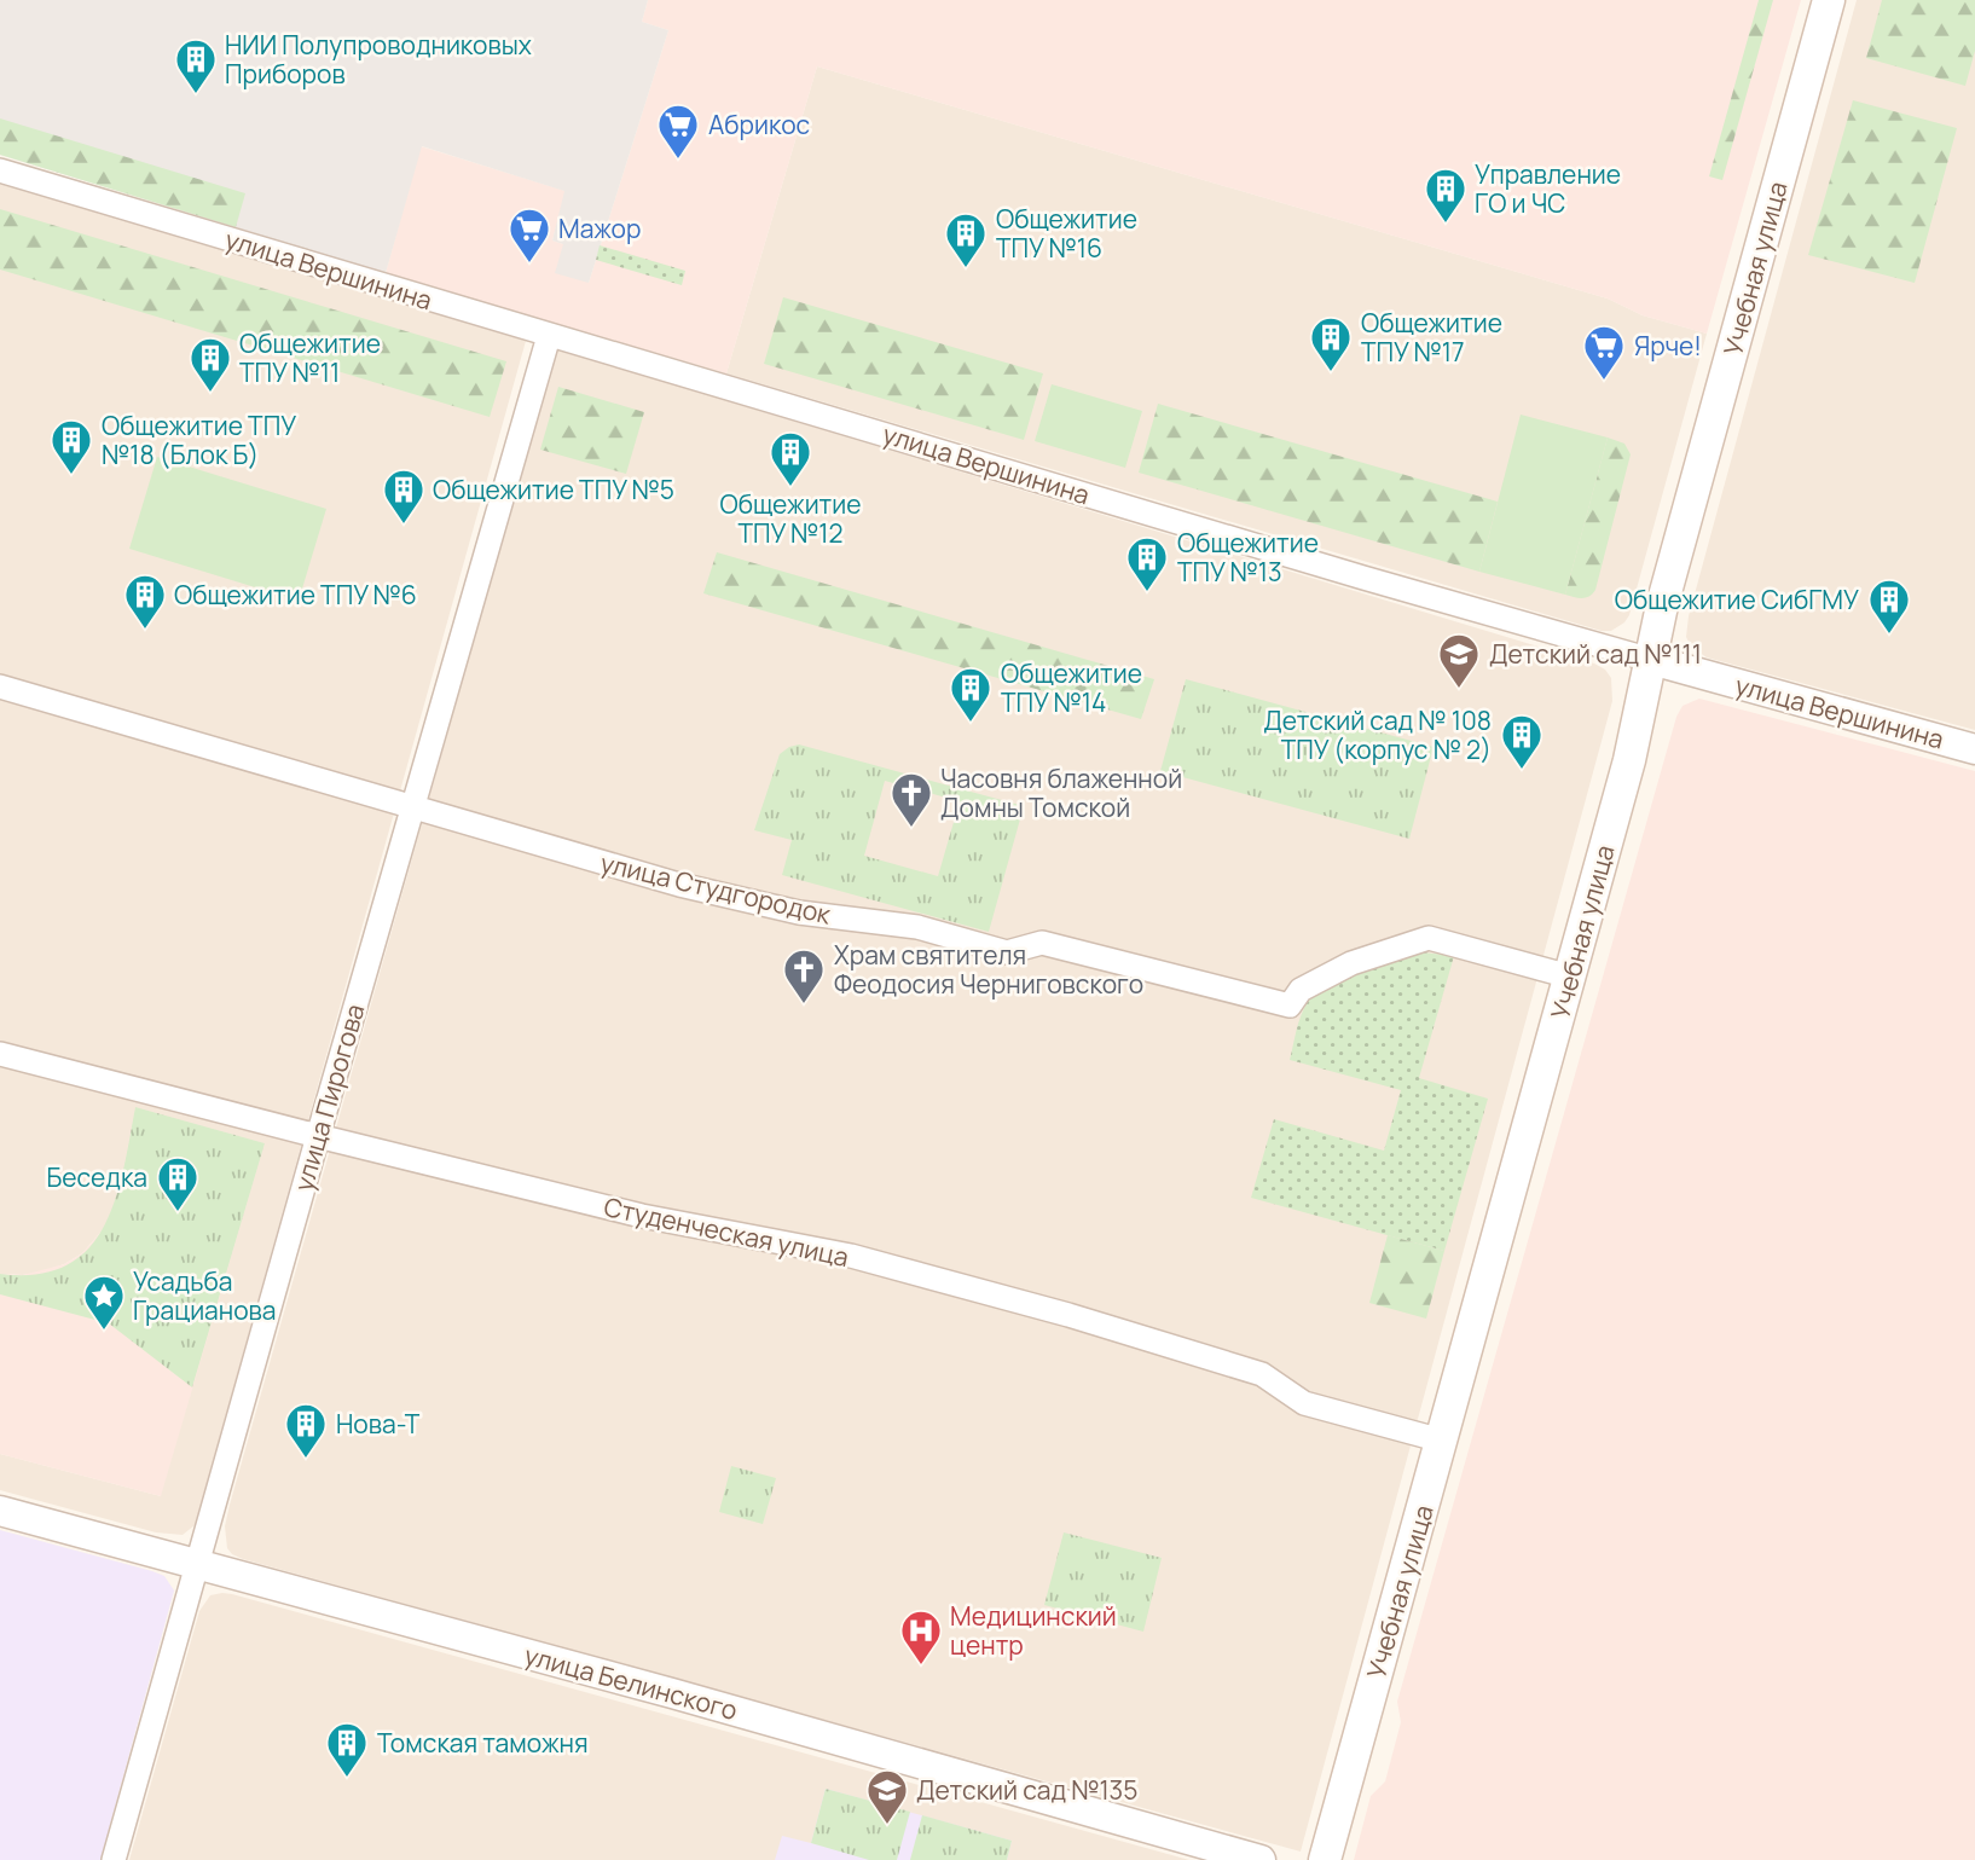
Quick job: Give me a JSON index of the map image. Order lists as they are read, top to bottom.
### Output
{
  "streets": {
    "main road": ["Учебная улица"],
    "street": [
      "улица Вершинина",
      "улица Студгородок",
      "улица Пирогова",
      "Студенческая улица",
      "улица Белинского"
    ]
  },
  "crossings": [
    ["Учебная улица", "улица Вершинина"],
    ["Учебная улица", "улица Студгородок"],
    ["Учебная улица", "Студенческая улица"],
    ["улица Вершинина", "улица Пирогова"],
    ["улица Студгородок", "улица Пирогова"],
    ["улица Пирогова", "Студенческая улица"],
    ["улица Пирогова", "улица Белинского"]
  ],
  "places": {
    "building": [
      "НИИ Полупроводниковых Приборов",
      "Управление ГО и ЧС",
      "Общежитие ТПУ №16",
      "Общежитие ТПУ №17",
      "Общежитие ТПУ №11",
      "Общежитие ТПУ №18 (Блок Б)",
      "Общежитие ТПУ №12",
      "Общежитие ТПУ №5",
      "Общежитие ТПУ №13",
      "Общежитие ТПУ №6",
      "Общежитие СибГМУ",
      "Общежитие ТПУ №14",
      "Детский сад № 108 ТПУ (корпус № 2)",
      "Беседка",
      "Нова-Т",
      "Томская таможня"
    ],
    "supermarket": ["Абрикос", "Мажор", "Ярче!"],
    "school or university": ["Детский сад №111", "Детский сад №135"],
    "church": ["Часовня блаженной Домны Томской", "Храм святителя Феодосия Черниговского"],
    "place": ["Усадьба Грацианова"],
    "hospital": ["Медицинский центр"]
  }
}
